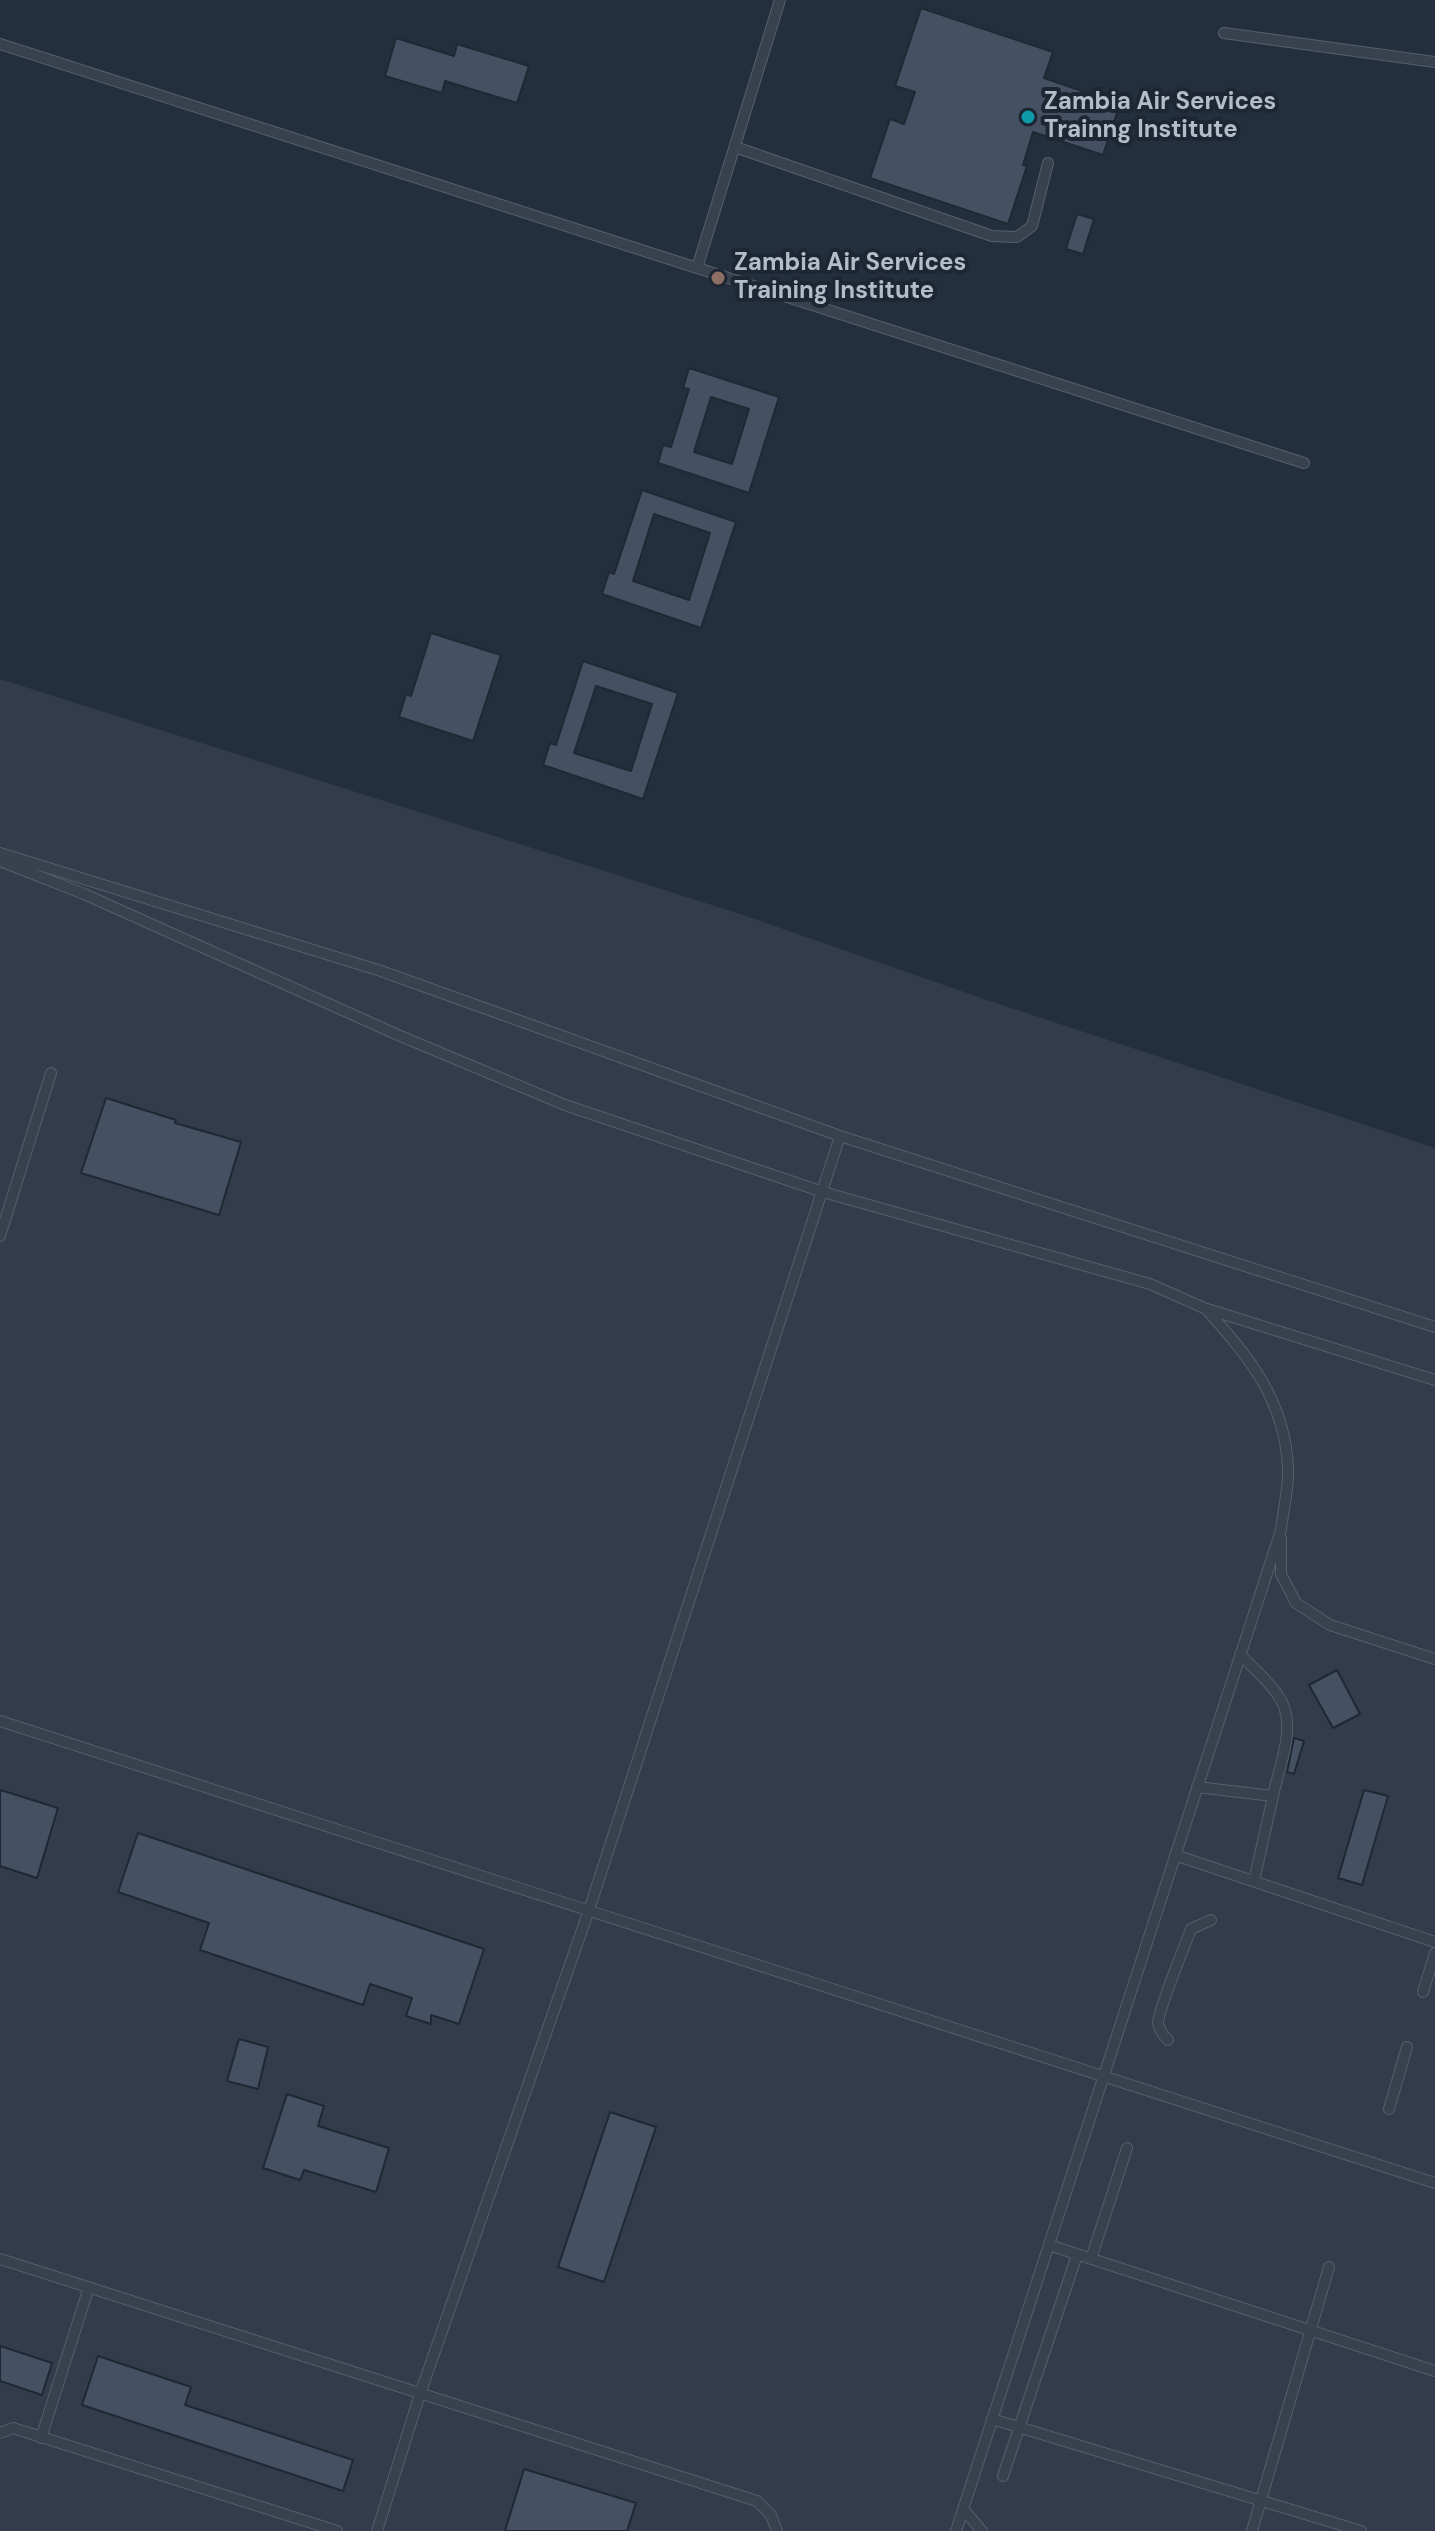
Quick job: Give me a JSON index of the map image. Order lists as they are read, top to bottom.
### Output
{
  "places": ["Zambia Air Services Trainng Institute", "Zambia Air Services Training Institute"]
}
